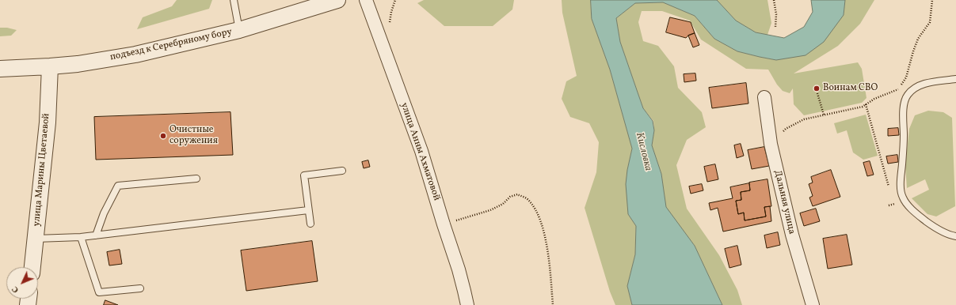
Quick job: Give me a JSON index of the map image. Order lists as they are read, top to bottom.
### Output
{
  "streets": {
    "street": [
      "подъезд к Серебряному бору",
      "улица Анны Ахматовой",
      "улица Марины Цветаевой",
      "Дальняя улица"
    ]
  },
  "crossings": [
    ["подъезд к Серебряному бору", "улица Марины Цветаевой"]
  ],
  "water": ["Кисловка"],
  "places": ["Воинам СВО", "Очистные соружения"],
  "north": "bottom left"
}
